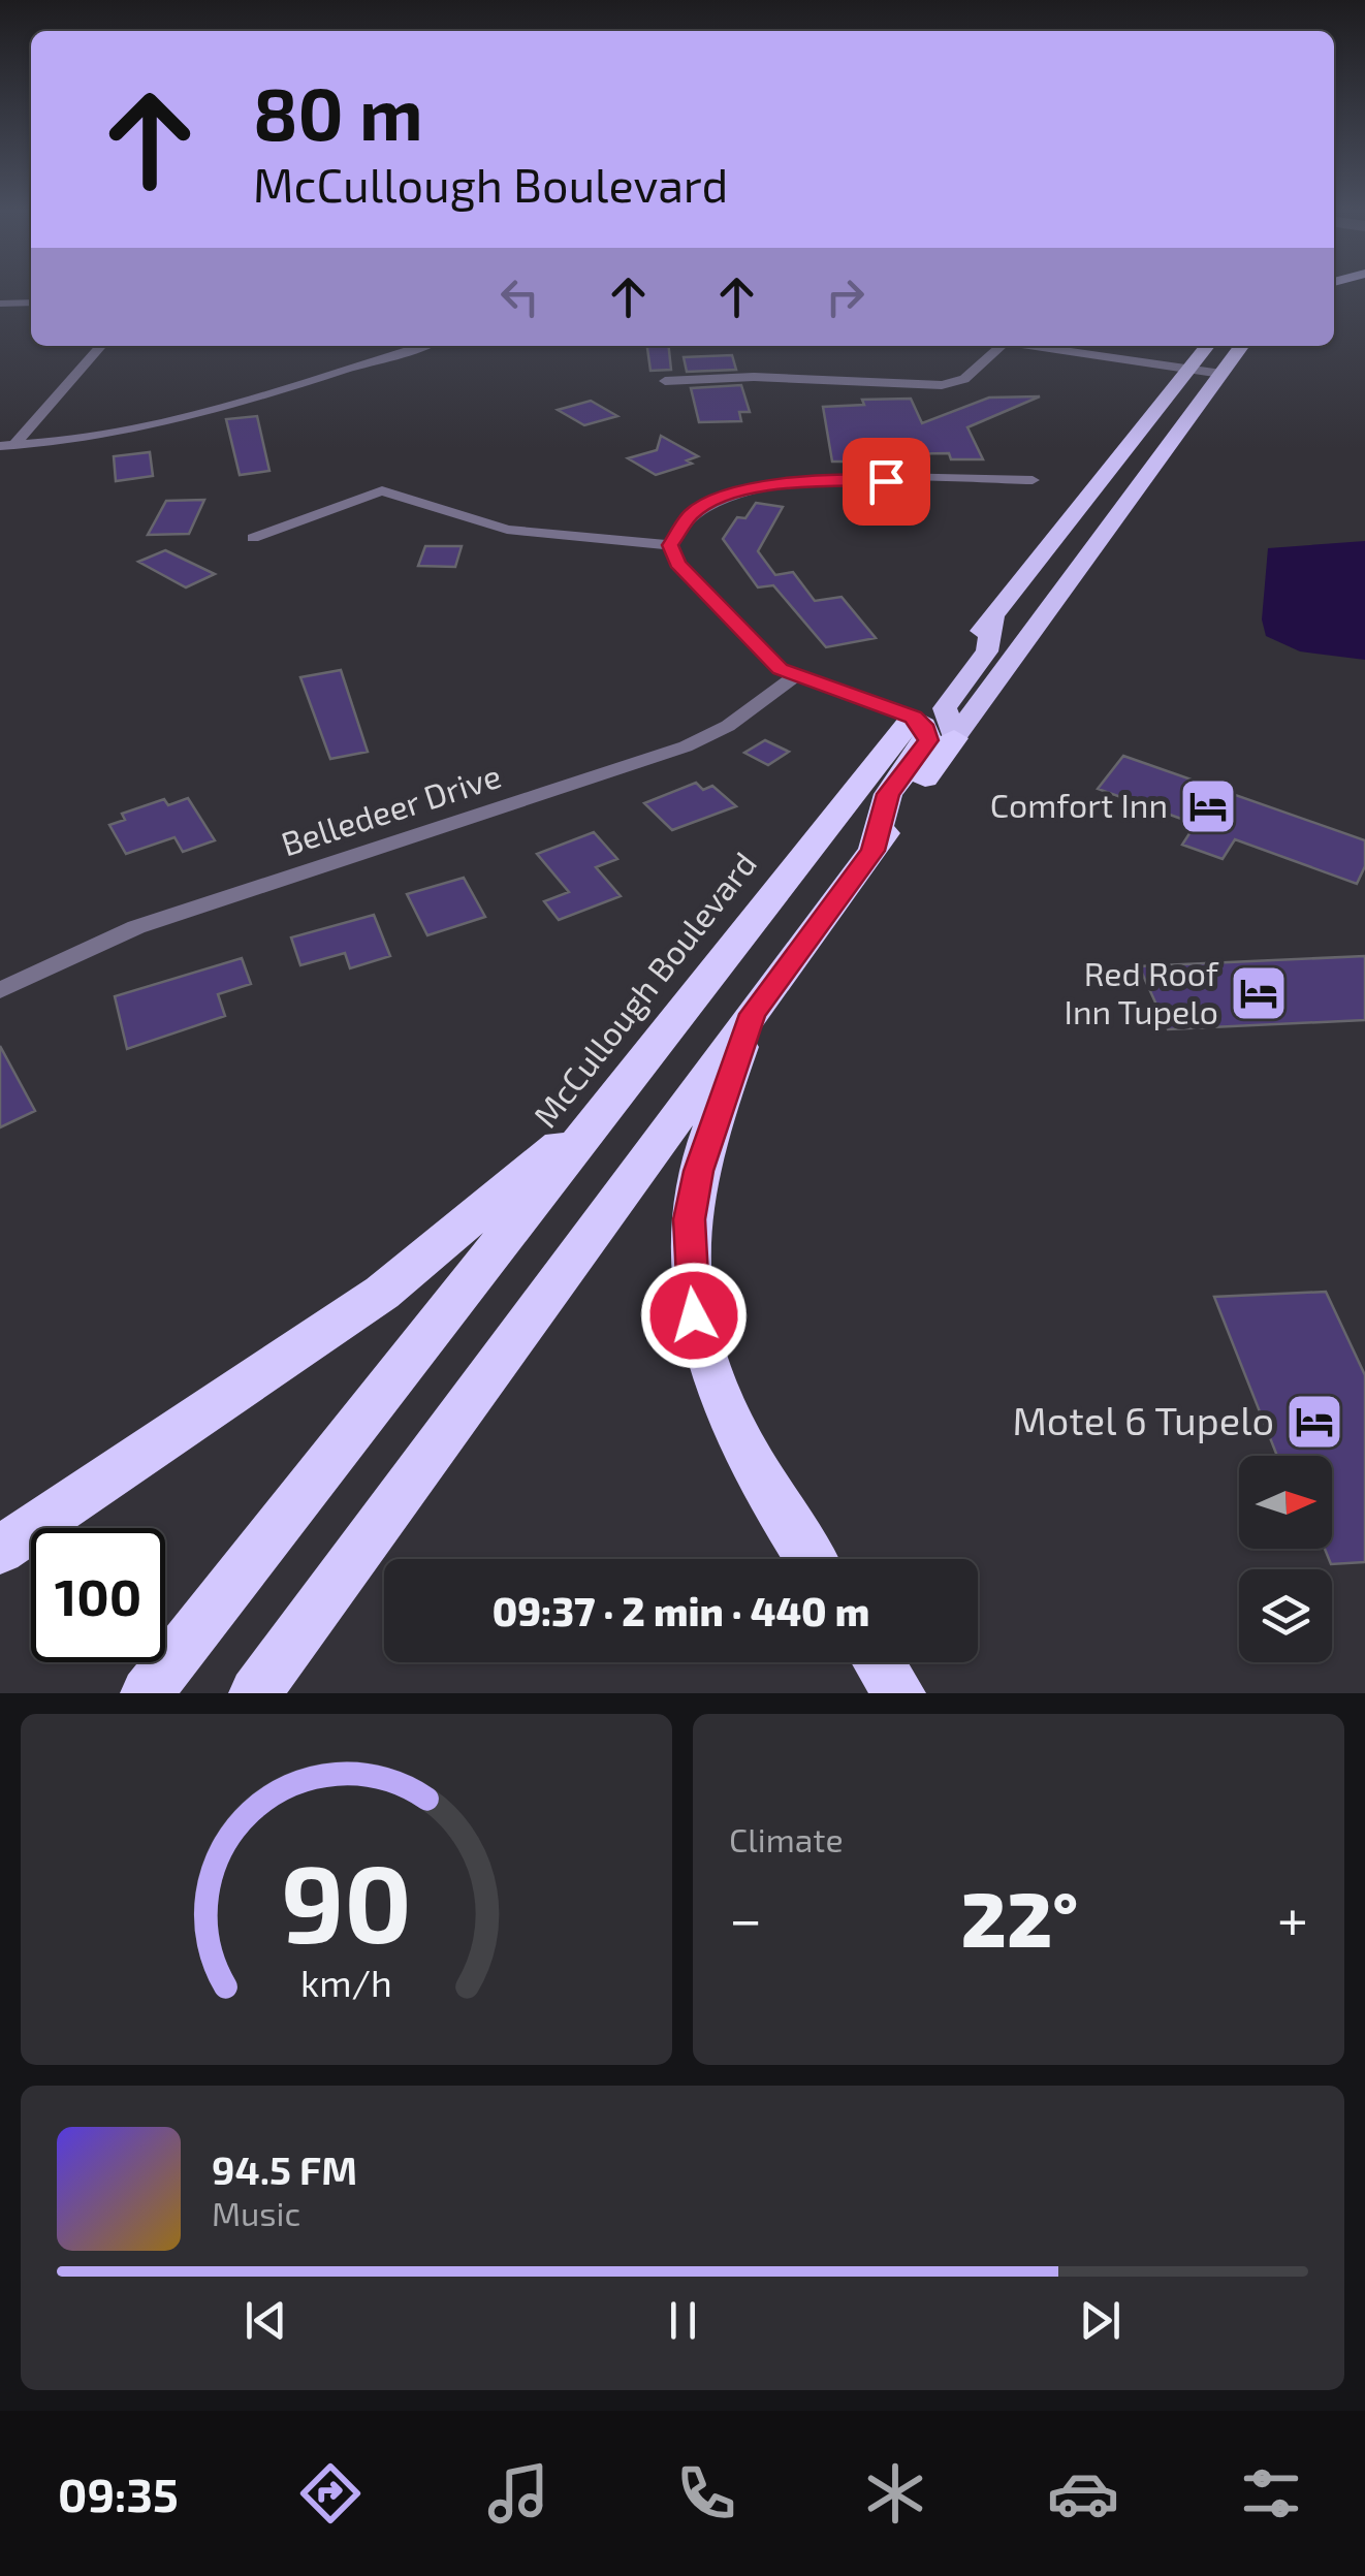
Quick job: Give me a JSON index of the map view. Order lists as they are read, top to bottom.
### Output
{
  "streets": {
    "highway": ["McCullough Boulevard"],
    "street": ["Belledeer Drive"]
  },
  "places": {
    "hotel": ["Comfort Inn", "Red Roof Inn Tupelo", "Motel 6 Tupelo"]
  },
  "north": "right",
  "page": {
    "turn": ["80 m", "McCullough Boulevard"],
    "limit": "100",
    "trip": "09:37 · 2 min · 440 m",
    "tile": "Climate",
    "heat": ["−", "22°", "+"],
    "song": ["94.5 FM", "Music"],
    "tabs": "09:35",
    "gauge": ["90", "km/h"]
  }
}
